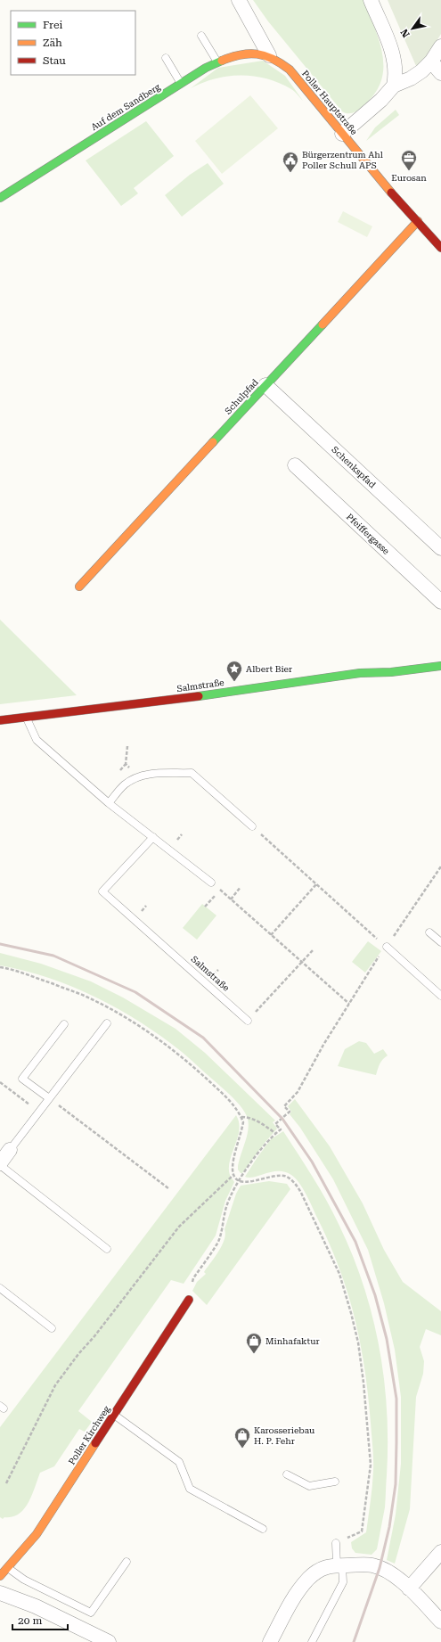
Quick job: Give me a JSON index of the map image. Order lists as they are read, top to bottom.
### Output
{
  "streets": {
    "street": [
      "Poller Hauptstraße",
      "Auf dem Sandberg",
      "Schulpfad",
      "Schenkspfad",
      "Pfeiffergasse",
      "Salmstraße",
      "Poller Kirchweg"
    ]
  },
  "crossings": [
    ["Poller Hauptstraße", "Auf dem Sandberg"],
    ["Poller Hauptstraße", "Schulpfad"],
    ["Schulpfad", "Schenkspfad"]
  ],
  "places": {
    "office": ["Eurosan"],
    "public building": ["Bürgerzentrum Ahl Poller Schull APS"],
    "place": ["Albert Bier"],
    "shop": ["Minhafaktur", "Karosseriebau H. P. Fehr"]
  },
  "legend": ["Frei", "Zäh", "Stau"],
  "scale_bar": "20 m",
  "north": "bottom left"
}
